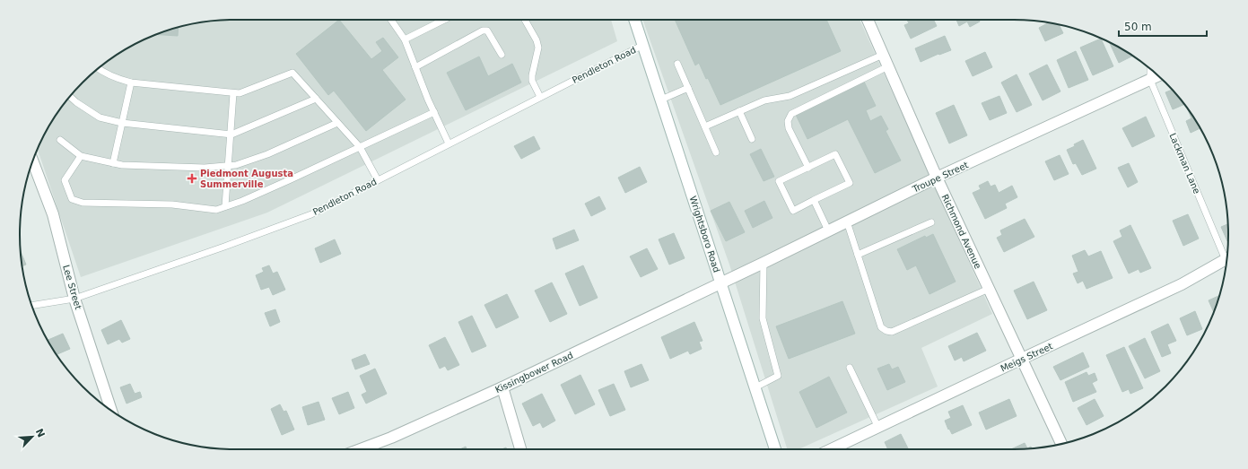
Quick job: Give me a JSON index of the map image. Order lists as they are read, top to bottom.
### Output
{
  "streets": {
    "street": [
      "Troupe Street",
      "Richmond Avenue",
      "Wrightsboro Road",
      "Lee Street",
      "Meigs Street",
      "Kissingbower Road"
    ],
    "lane": ["Pendleton Road", "Lackman Lane"]
  },
  "crossings": [
    ["Pendleton Road", "Wrightsboro Road"],
    ["Pendleton Road", "Lee Street"],
    ["Lackman Lane", "Troupe Street"],
    ["Troupe Street", "Richmond Avenue"],
    ["Troupe Street", "Wrightsboro Road"],
    ["Troupe Street", "Kissingbower Road"],
    ["Richmond Avenue", "Meigs Street"],
    ["Wrightsboro Road", "Kissingbower Road"]
  ],
  "places": {
    "health": ["Piedmont Augusta Summerville"]
  },
  "scale_bar": "50 m",
  "north": "top right"
}
